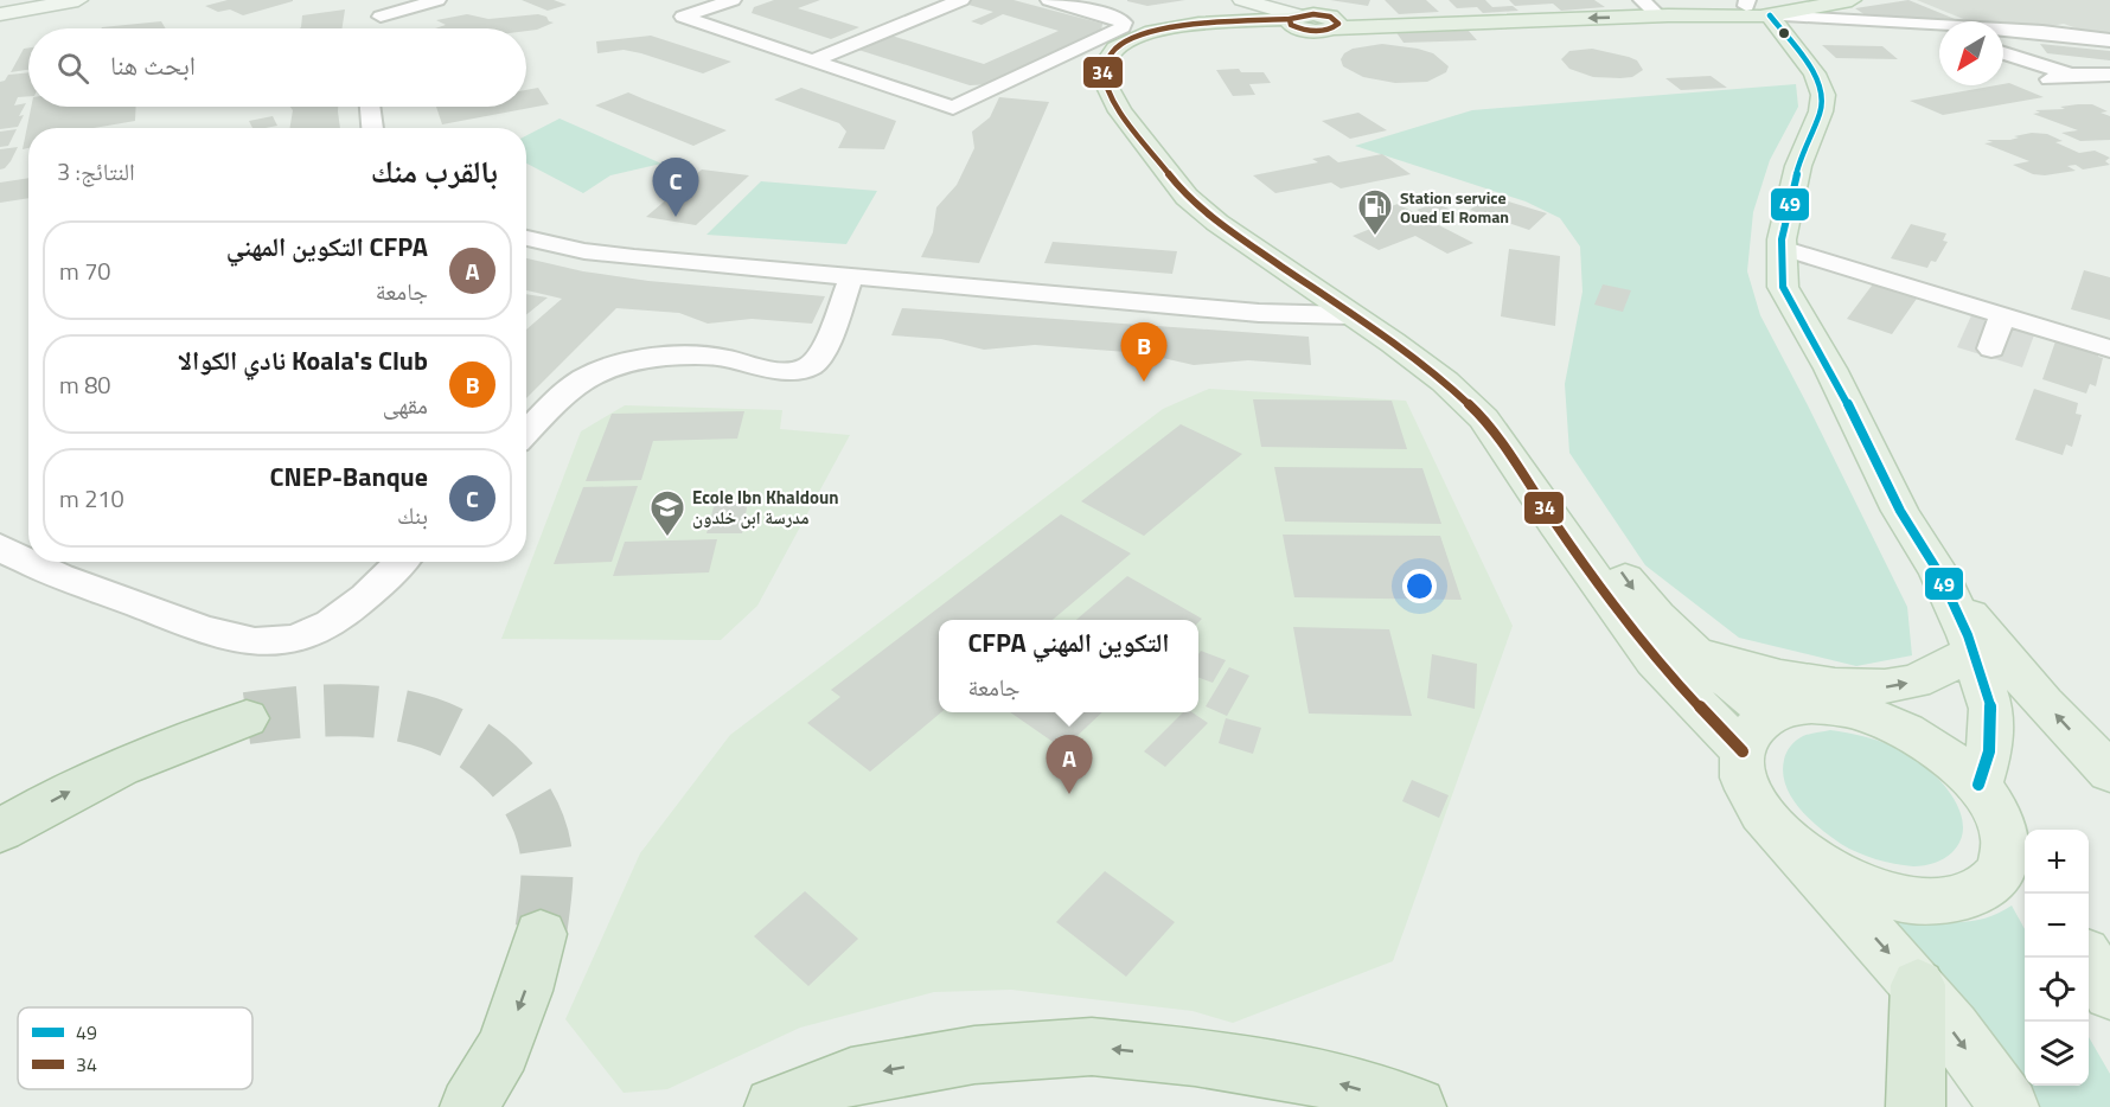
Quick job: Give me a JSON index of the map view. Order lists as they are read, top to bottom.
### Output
{
  "places": {
    "fuel station": ["Station service Oued El Roman"],
    "school or university": ["Ecole Ibn Khaldoun مدرسة ابن خلدون"]
  },
  "lines": ["transit line 34", "transit line 49"],
  "legend": ["49", "34"],
  "north": "bottom left",
  "page": {
    "search": "ابحث هنا",
    "heading": ["بالقرب منك", "النتائج: 3"],
    "pins": ["C", "B", "A"],
    "list": [
      {
        "mark": "A",
        "name": "CFPA التكوين المهني",
        "note": "جامعة",
        "value": "70 m"
      },
      {
        "mark": "B",
        "name": "Koala's Club نادي الكوالا",
        "note": "مقهى",
        "value": "80 m"
      },
      {
        "mark": "C",
        "name": "CNEP-Banque",
        "note": "بنك",
        "value": "210 m"
      }
    ],
    "popup": ["CFPA التكوين المهني", "جامعة"],
    "map_buttons": ["+", "−"]
  }
}
